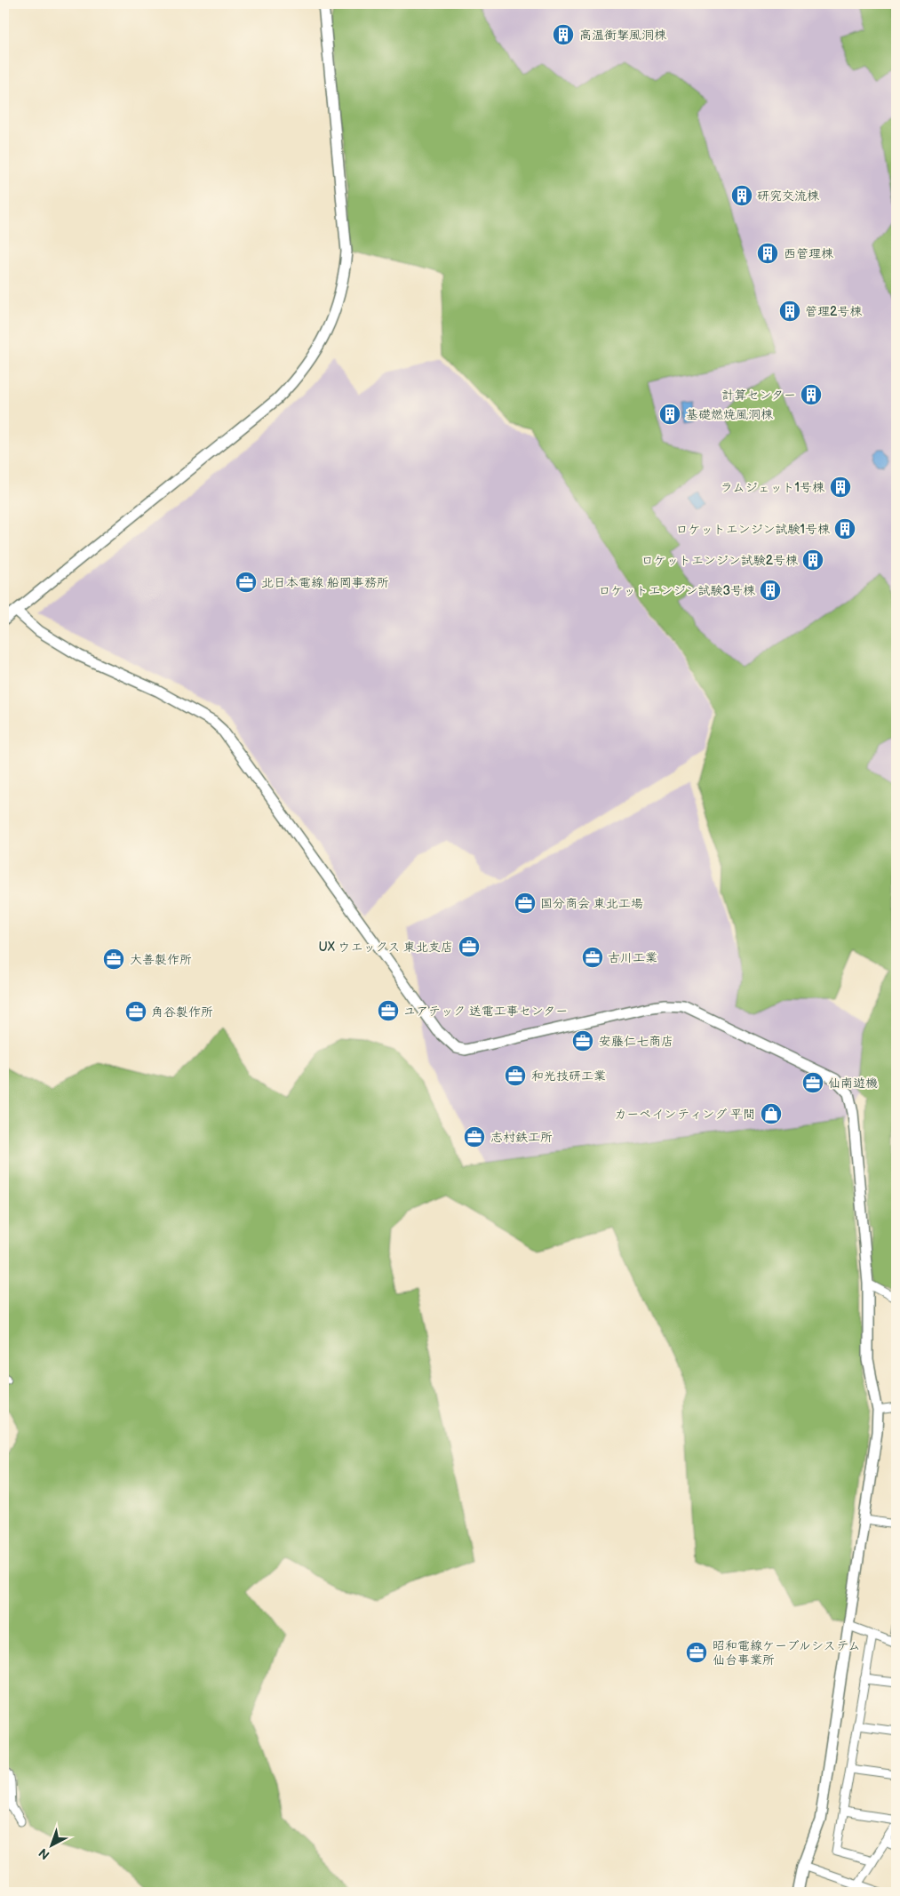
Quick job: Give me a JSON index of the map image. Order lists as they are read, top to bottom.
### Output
{
  "places": {
    "building": [
      "高温衝撃風洞棟",
      "研究交流棟",
      "西管理棟",
      "管理2号棟",
      "計算センター",
      "基礎燃焼風洞棟",
      "ラムジェット1号棟",
      "ロケットエンジン試験1号棟",
      "ロケットエンジン試験2号棟",
      "ロケットエンジン試験3号棟"
    ],
    "office": [
      "北日本電線 船岡事務所",
      "国分商会 東北工場",
      "UX ウエックス 東北支店",
      "古川工業",
      "大善製作所",
      "ユアテック 送電工事センター",
      "角谷製作所",
      "安藤仁七商店",
      "和光技研工業",
      "仙南遊機",
      "志村鉄工所",
      "昭和電線ケーブルシステム 仙台事業所"
    ],
    "shop": ["カーペインティング 平間"]
  },
  "north": "bottom left"
}
